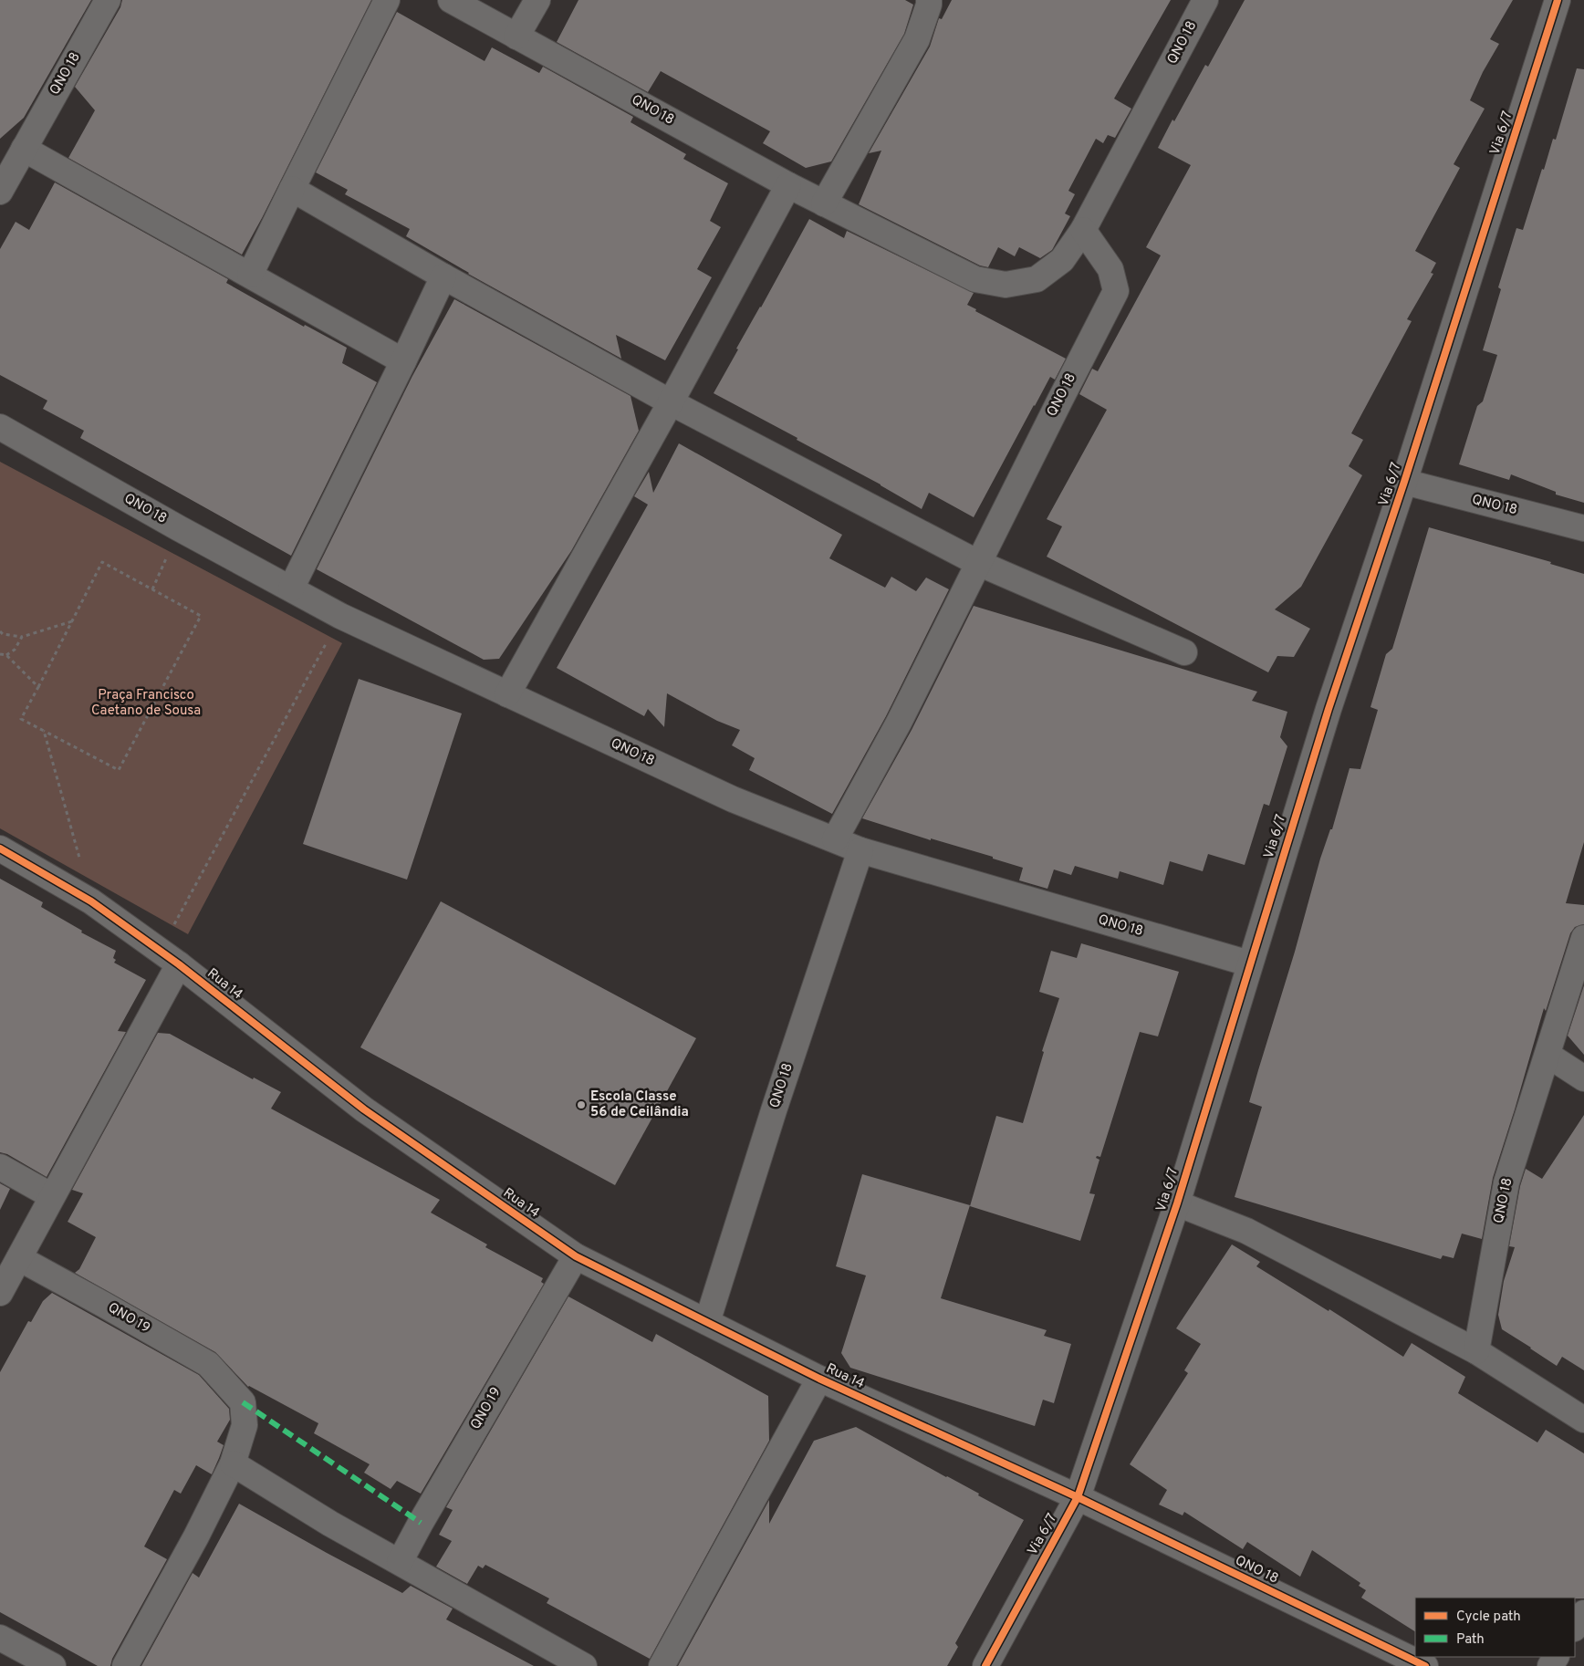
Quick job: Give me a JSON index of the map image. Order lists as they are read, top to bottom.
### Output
{
  "streets": {
    "street": [
      "QNO 18",
      "Via 6/7",
      "Rua 14",
      "QNO 19"
    ]
  },
  "crossings": [
    ["QNO 18", "Via 6/7"],
    ["QNO 18", "Rua 14"],
    ["Via 6/7", "Rua 14"],
    ["Rua 14", "QNO 19"]
  ],
  "parks": ["Praça Francisco Caetano de Sousa"],
  "places": ["Escola Classe 56 de Ceilândia"],
  "legend": ["Cycle path", "Path"]
}
